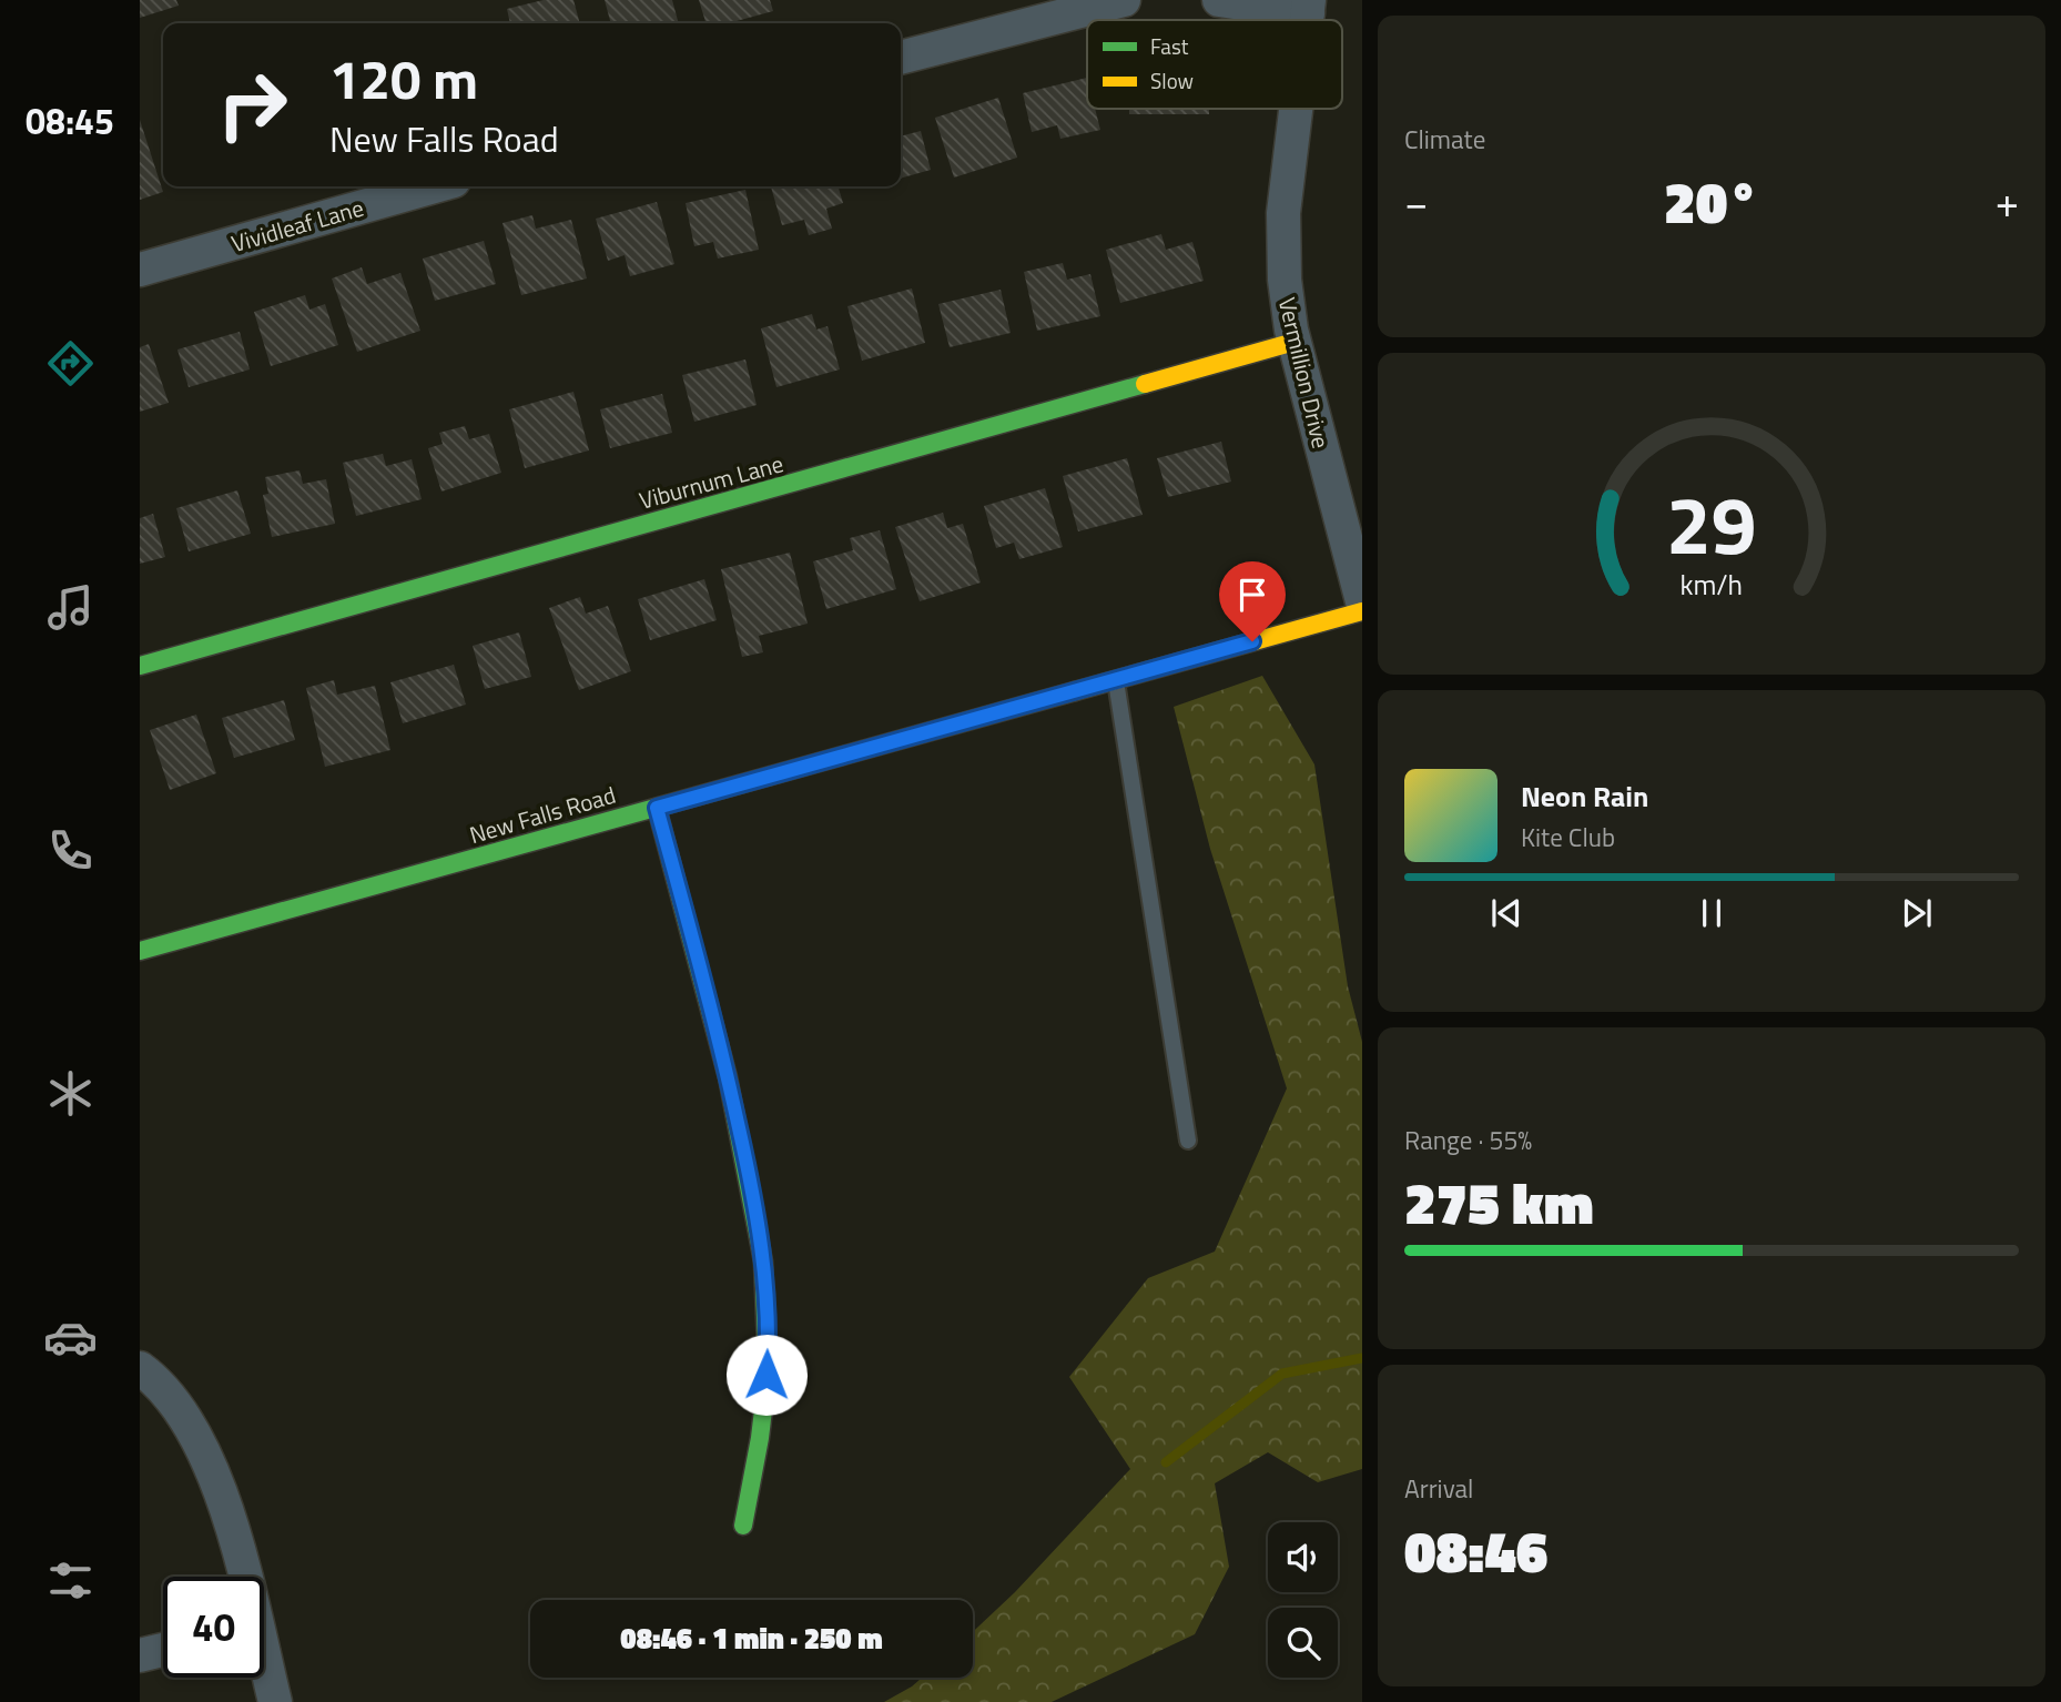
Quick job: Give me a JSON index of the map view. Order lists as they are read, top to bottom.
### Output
{
  "streets": {
    "street": [
      "Vividleaf Lane",
      "Vermillion Drive",
      "Viburnum Lane",
      "New Falls Road"
    ]
  },
  "crossings": [
    ["Vermillion Drive", "Viburnum Lane"]
  ],
  "legend": ["Fast", "Slow"],
  "page": {
    "tabs": "08:45",
    "tile": [
      "Climate",
      ["Range · 55%", "275 km"],
      ["Arrival", "08:46"]
    ],
    "turn": ["120 m", "New Falls Road"],
    "heat": ["−", "20°", "+"],
    "song": ["Neon Rain", "Kite Club"],
    "limit": "40",
    "trip": "08:46 · 1 min · 250 m",
    "gauge": ["29", "km/h"]
  }
}
